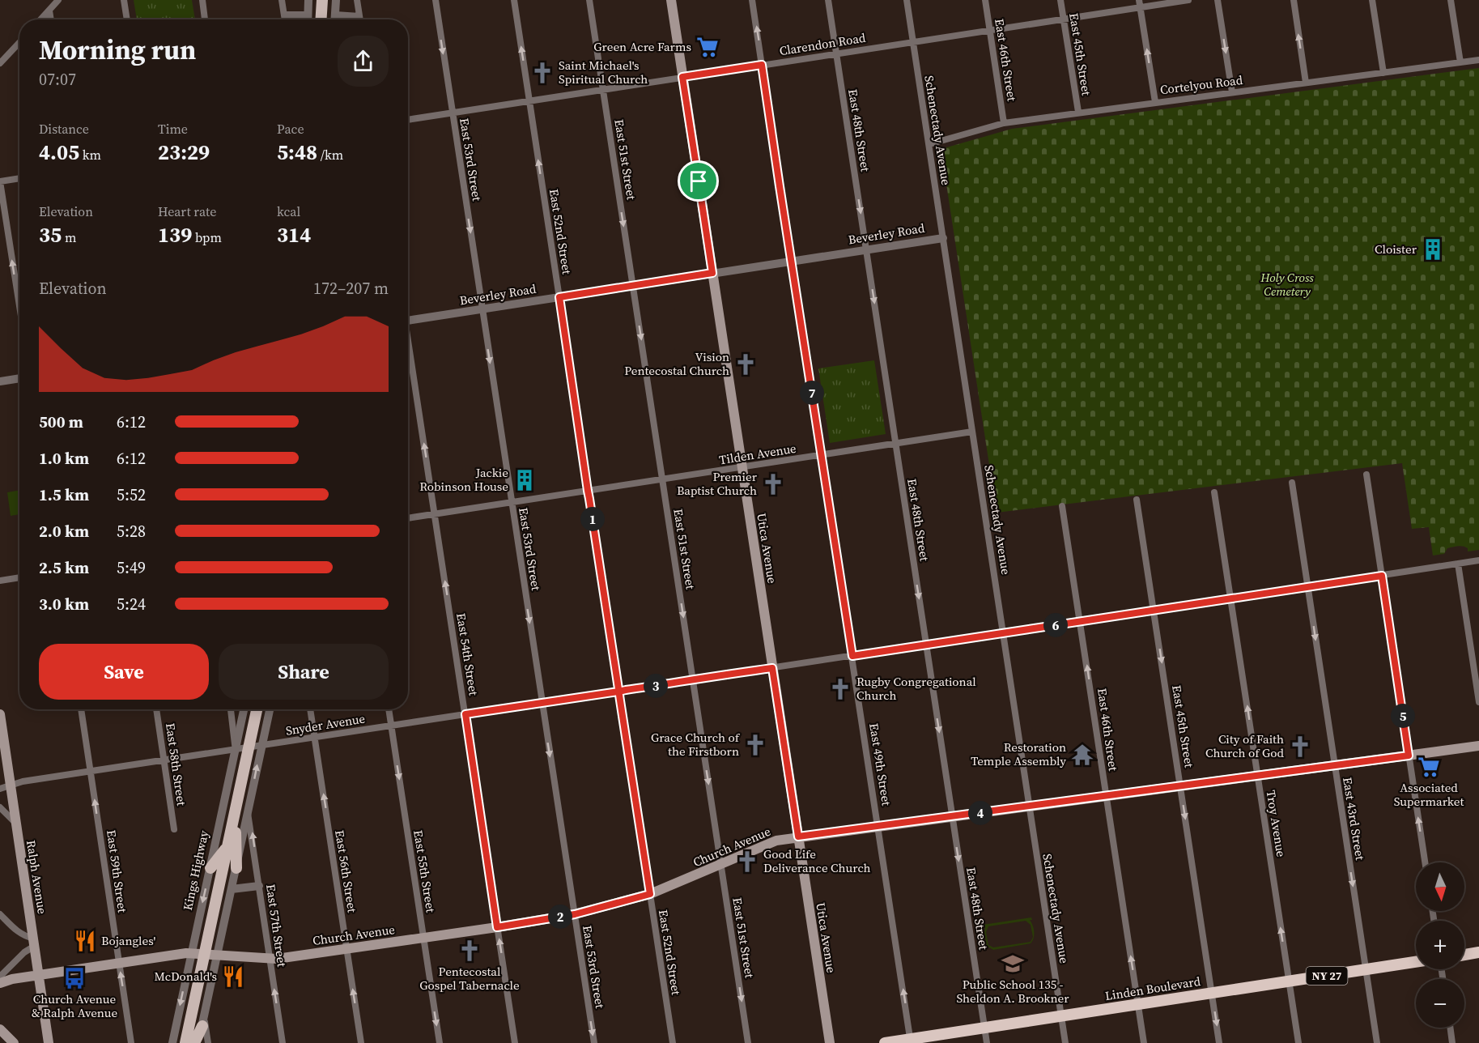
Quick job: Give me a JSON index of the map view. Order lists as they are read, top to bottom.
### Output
{
  "streets": {
    "highway": ["NY 27", "Linden Boulevard"],
    "main road": ["Utica Avenue", "Church Avenue", "Ralph Avenue"],
    "street": [
      "Clarendon Road",
      "East 45th Street",
      "East 46th Street",
      "Cortelyou Road",
      "East 48th Street",
      "Schenectady Avenue",
      "East 53rd Street",
      "East 51st Street",
      "East 52nd Street",
      "Beverley Road",
      "Tilden Avenue",
      "East 54th Street",
      "Snyder Avenue",
      "East 58th Street",
      "East 49th Street",
      "East 43rd Street",
      "Troy Avenue",
      "Kings Highway",
      "East 59th Street",
      "East 56th Street",
      "East 55th Street",
      "East 57th Street"
    ]
  },
  "crossings": [
    ["Clarendon Road", "East 45th Street"],
    ["Clarendon Road", "East 46th Street"],
    ["Clarendon Road", "East 48th Street"],
    ["Clarendon Road", "Schenectady Avenue"],
    ["Clarendon Road", "East 53rd Street"],
    ["Clarendon Road", "East 51st Street"],
    ["Clarendon Road", "East 52nd Street"],
    ["Clarendon Road", "Utica Avenue"],
    ["Clarendon Road", "East 49th Street"],
    ["East 45th Street", "Cortelyou Road"],
    ["East 45th Street", "Snyder Avenue"],
    ["East 45th Street", "Church Avenue"],
    ["East 45th Street", "Linden Boulevard"],
    ["East 46th Street", "Cortelyou Road"],
    ["East 46th Street", "Snyder Avenue"],
    ["East 46th Street", "Church Avenue"],
    ["East 46th Street", "Linden Boulevard"],
    ["Cortelyou Road", "Schenectady Avenue"],
    ["East 48th Street", "Beverley Road"],
    ["East 48th Street", "Tilden Avenue"],
    ["East 48th Street", "Snyder Avenue"],
    ["East 48th Street", "Church Avenue"],
    ["East 48th Street", "Linden Boulevard"],
    ["Schenectady Avenue", "Beverley Road"],
    ["Schenectady Avenue", "Tilden Avenue"],
    ["Schenectady Avenue", "Snyder Avenue"],
    ["Schenectady Avenue", "Church Avenue"],
    ["Schenectady Avenue", "Linden Boulevard"],
    ["East 53rd Street", "Beverley Road"],
    ["East 53rd Street", "Tilden Avenue"],
    ["East 53rd Street", "Snyder Avenue"],
    ["East 53rd Street", "Church Avenue"],
    ["East 51st Street", "Beverley Road"],
    ["East 51st Street", "Tilden Avenue"],
    ["East 51st Street", "Snyder Avenue"],
    ["East 51st Street", "Church Avenue"],
    ["East 52nd Street", "Beverley Road"],
    ["East 52nd Street", "Tilden Avenue"],
    ["East 52nd Street", "Snyder Avenue"],
    ["East 52nd Street", "Church Avenue"],
    ["Beverley Road", "Utica Avenue"],
    ["Beverley Road", "East 49th Street"],
    ["Tilden Avenue", "Utica Avenue"],
    ["Tilden Avenue", "East 54th Street"],
    ["Tilden Avenue", "East 49th Street"],
    ["Utica Avenue", "Snyder Avenue"],
    ["Utica Avenue", "Church Avenue"],
    ["East 54th Street", "Snyder Avenue"],
    ["East 54th Street", "Church Avenue"],
    ["Snyder Avenue", "East 58th Street"],
    ["Snyder Avenue", "East 49th Street"],
    ["Snyder Avenue", "East 43rd Street"],
    ["Snyder Avenue", "Troy Avenue"],
    ["Snyder Avenue", "Kings Highway"],
    ["Snyder Avenue", "East 59th Street"],
    ["Snyder Avenue", "East 56th Street"],
    ["Snyder Avenue", "East 55th Street"],
    ["Snyder Avenue", "Ralph Avenue"],
    ["East 49th Street", "Church Avenue"],
    ["East 49th Street", "Linden Boulevard"],
    ["East 43rd Street", "Church Avenue"],
    ["East 43rd Street", "Linden Boulevard"],
    ["Troy Avenue", "Church Avenue"],
    ["Troy Avenue", "Linden Boulevard"],
    ["Church Avenue", "Kings Highway"],
    ["Church Avenue", "East 59th Street"],
    ["Church Avenue", "East 56th Street"],
    ["Church Avenue", "East 55th Street"],
    ["Church Avenue", "Ralph Avenue"],
    ["Church Avenue", "East 57th Street"]
  ],
  "one_way": [
    "East 45th Street",
    "East 46th Street",
    "East 48th Street",
    "East 53rd Street",
    "East 51st Street",
    "East 54th Street",
    "East 43rd Street",
    "Troy Avenue",
    "East 59th Street",
    "East 56th Street",
    "East 55th Street"
  ],
  "parks": ["Holy Cross Cemetery"],
  "places": {
    "supermarket": ["Green Acre Farms", "Associated Supermarket"],
    "church": [
      "Saint Michael's Spiritual Church",
      "Vision Pentecostal Church",
      "Premier Baptist Church",
      "Rugby Congregational Church",
      "Grace Church of the Firstborn",
      "City of Faith Church of God",
      "Good Life Deliverance Church",
      "Pentecostal Gospel Tabernacle"
    ],
    "building": ["Cloister", "Jackie Robinson House"],
    "temple": ["Restoration Temple Assembly"],
    "restaurant": ["Bojangles'", "McDonald's"],
    "school or university": ["Public School 135 - Sheldon A. Brookner"],
    "bus stop": ["Church Avenue & Ralph Avenue"]
  },
  "north": "bottom",
  "page": {
    "heading": ["Morning run", "07:07"],
    "stats": [
      ["Distance", "4.05 km"],
      ["Time", "23:29"],
      ["Pace", "5:48 /km"],
      ["Elevation", "35 m"],
      ["Heart rate", "139 bpm"],
      ["kcal", "314"]
    ],
    "chart": ["Elevation", "172–207 m"],
    "pins": [
      "7",
      "1",
      "6",
      "3",
      "5",
      "4",
      "2"
    ],
    "list": [
      {
        "name": "500 m",
        "note": "6:12"
      },
      {
        "name": "1.0 km",
        "note": "6:12"
      },
      {
        "name": "1.5 km",
        "note": "5:52"
      },
      {
        "name": "2.0 km",
        "note": "5:28"
      },
      {
        "name": "2.5 km",
        "note": "5:49"
      },
      {
        "name": "3.0 km",
        "note": "5:24"
      }
    ],
    "buttons": ["Save", "Share"],
    "map_buttons": ["+", "−"]
  }
}
